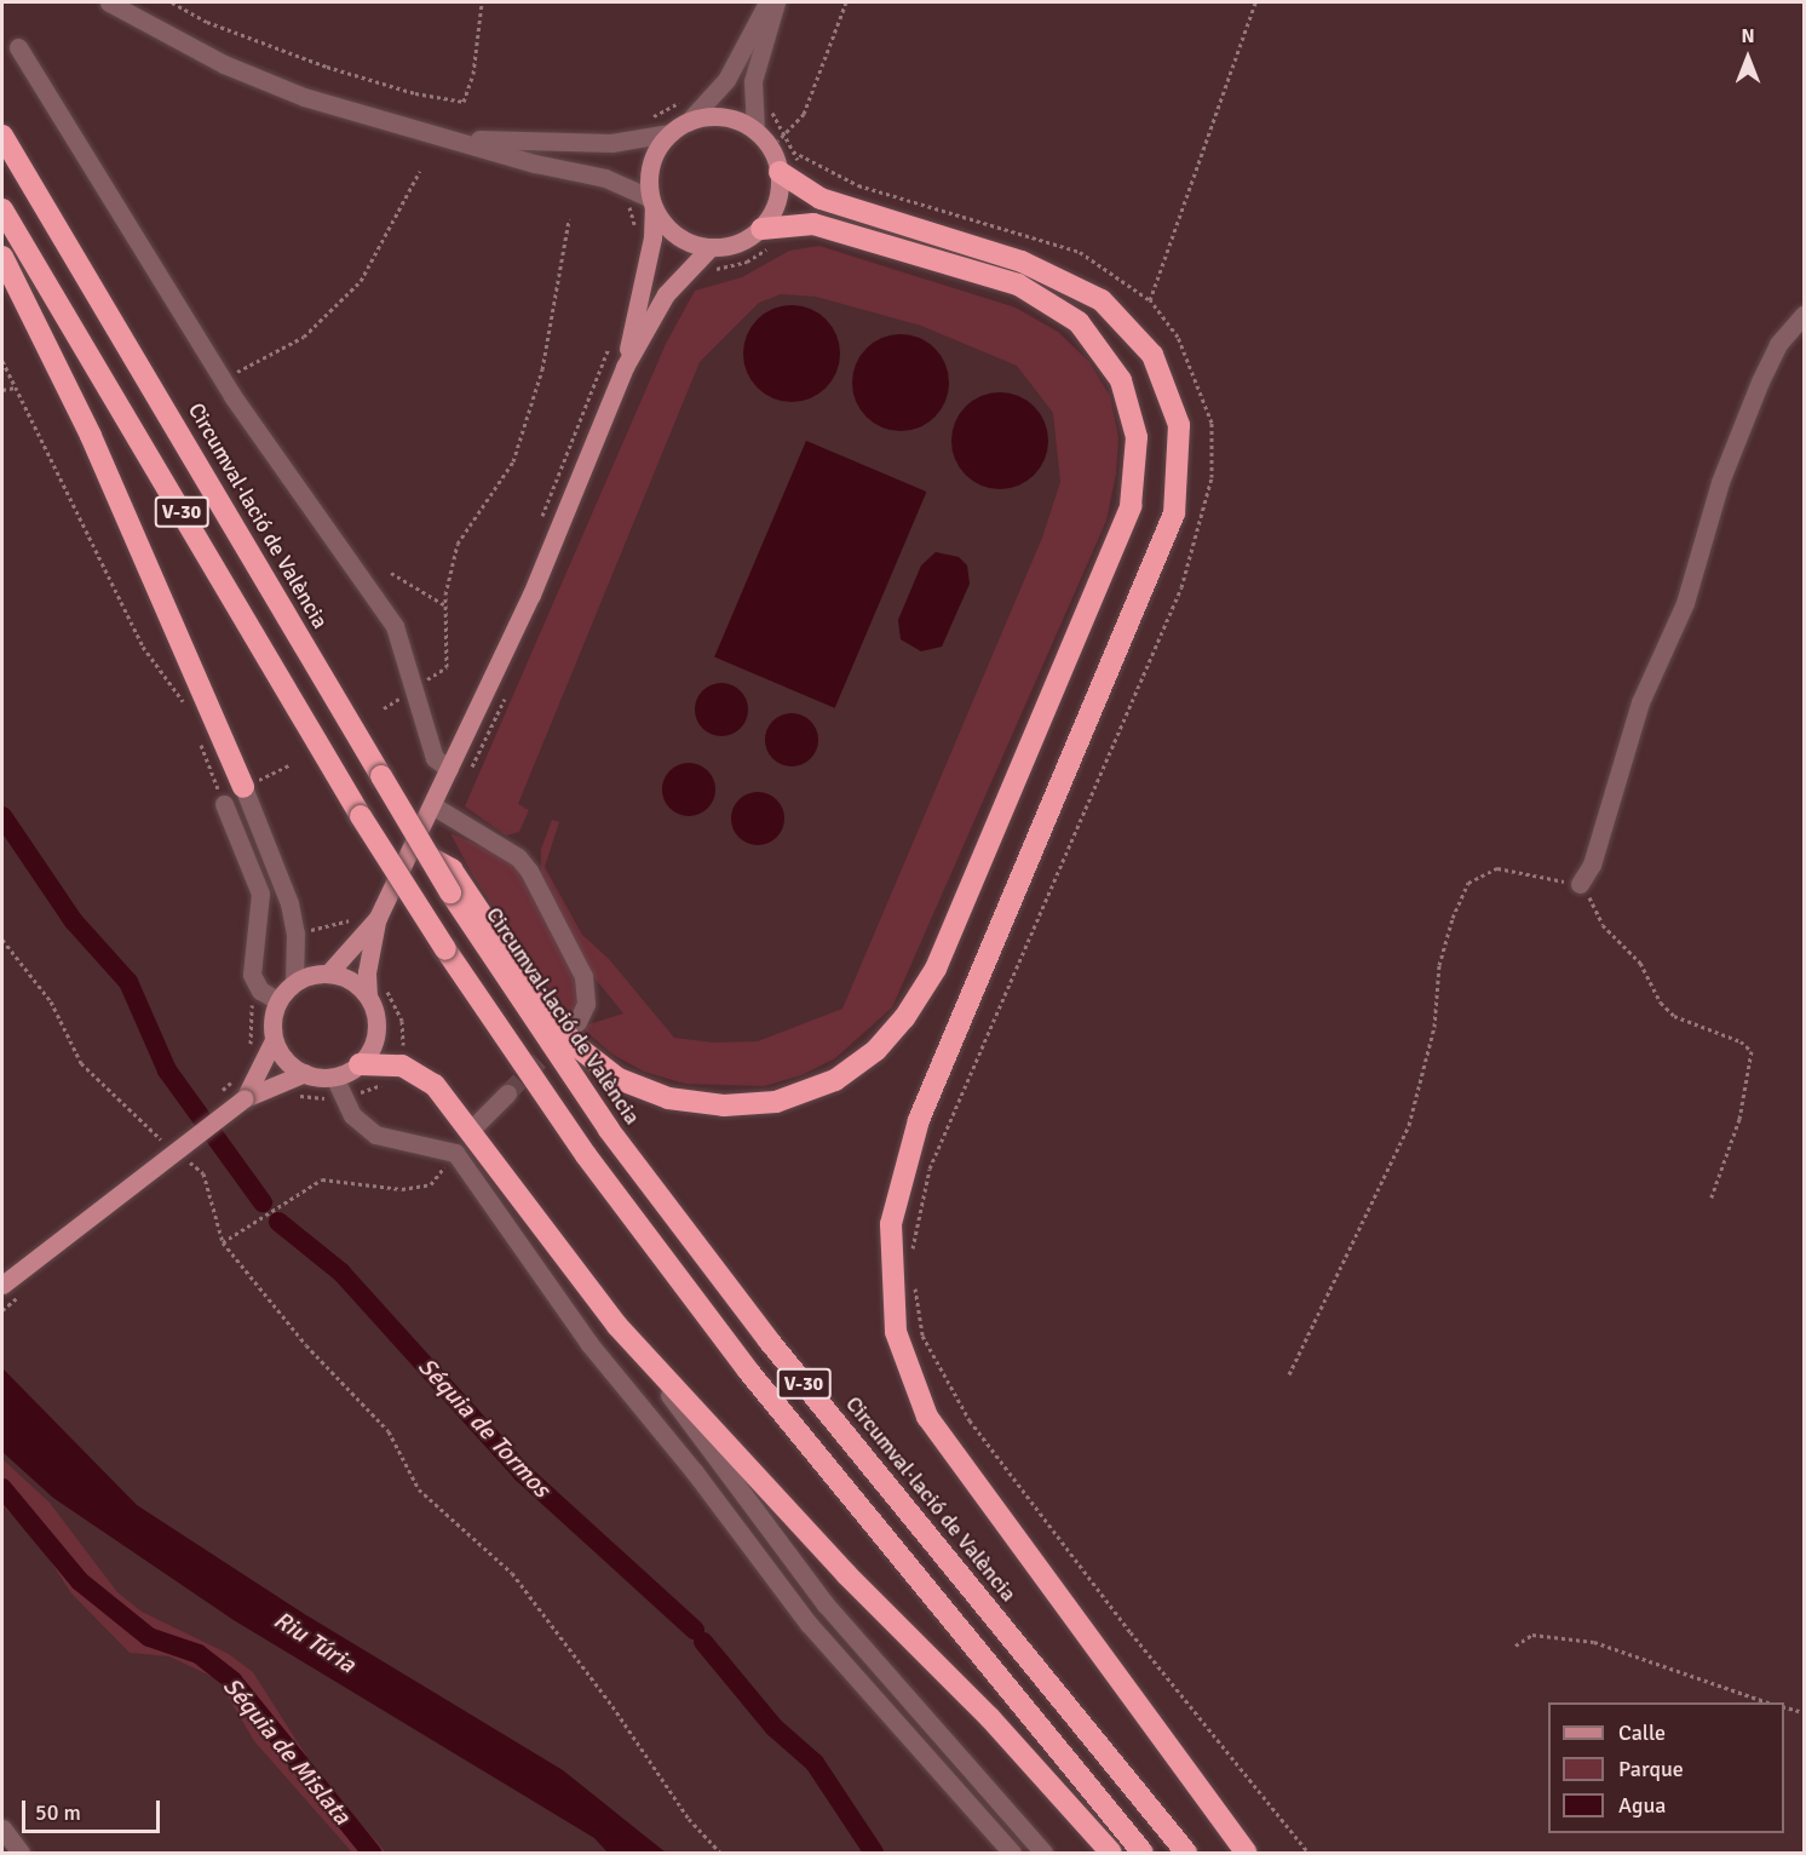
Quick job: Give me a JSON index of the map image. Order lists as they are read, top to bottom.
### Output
{
  "streets": {
    "highway": ["V-30", "Circumval·lació de València"]
  },
  "water": ["Séquia de Tormos", "Riu Túria", "Séquia de Mislata"],
  "legend": ["Calle", "Parque", "Agua"],
  "scale_bar": "50 m",
  "north": "top"
}
